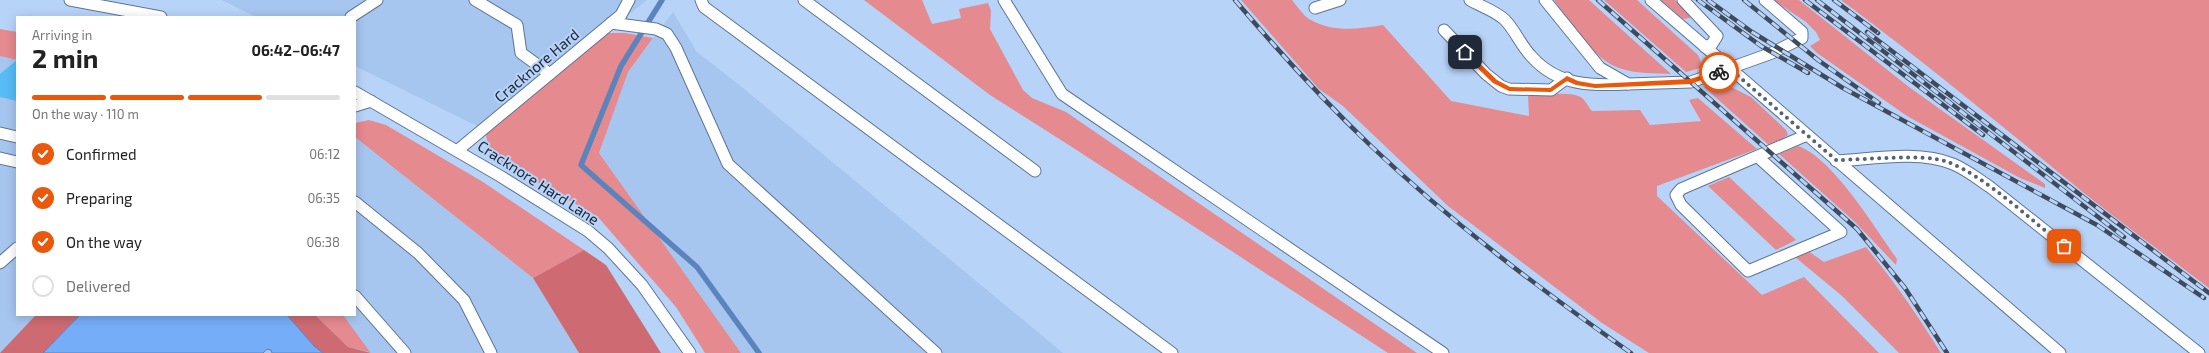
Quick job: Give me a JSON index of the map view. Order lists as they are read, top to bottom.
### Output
{
  "streets": {
    "lane": ["Cracknore Hard", "Cracknore Hard Lane"]
  },
  "crossings": [
    ["Cracknore Hard", "Cracknore Hard Lane"]
  ],
  "page": {
    "heading": ["2 min", "Arriving in", "06:42–06:47"],
    "bar": "On the way · 110 m",
    "list": [
      ["Confirmed", "06:12"],
      ["Preparing", "06:35"],
      ["On the way", "06:38"],
      "Delivered"
    ]
  }
}
